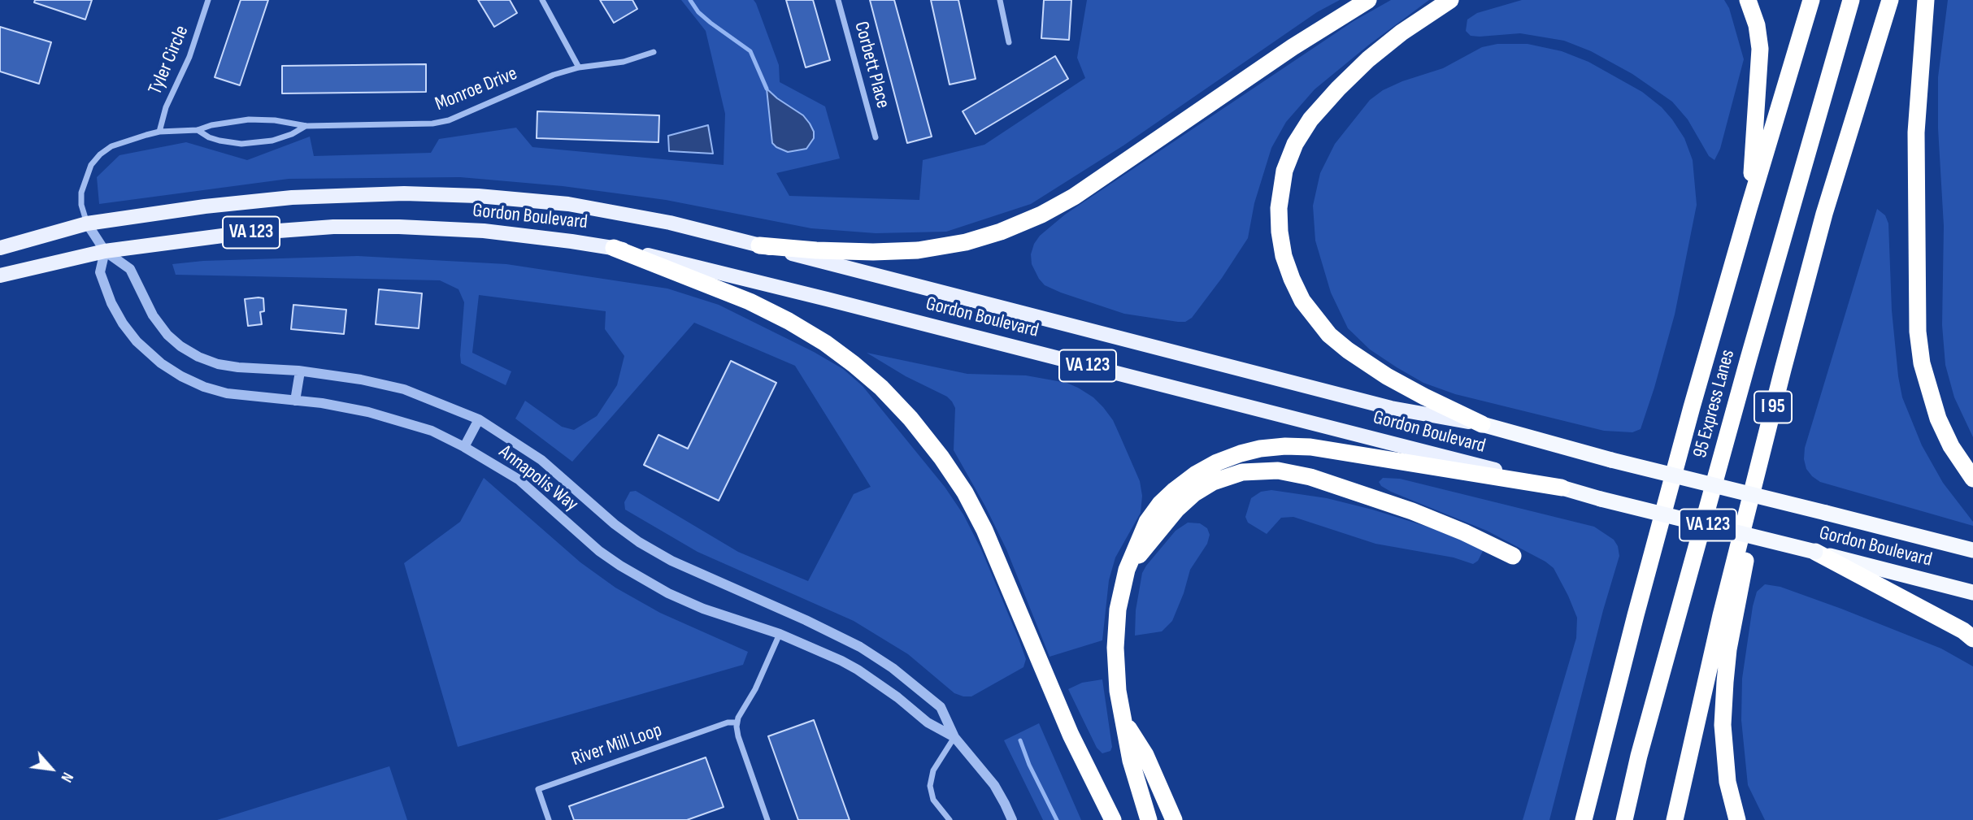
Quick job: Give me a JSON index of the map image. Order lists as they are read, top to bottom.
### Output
{
  "streets": {
    "highway": [
      "Gordon Boulevard",
      "VA 123",
      "95 Express Lanes",
      "I 95"
    ],
    "street": [
      "Tyler Circle",
      "Corbett Place",
      "Monroe Drive",
      "Annapolis Way",
      "River Mill Loop"
    ]
  },
  "crossings": [
    ["Tyler Circle", "Monroe Drive"],
    ["Monroe Drive", "Gordon Boulevard"],
    ["Monroe Drive", "Annapolis Way"],
    ["Gordon Boulevard", "Annapolis Way"]
  ],
  "north": "bottom right"
}
